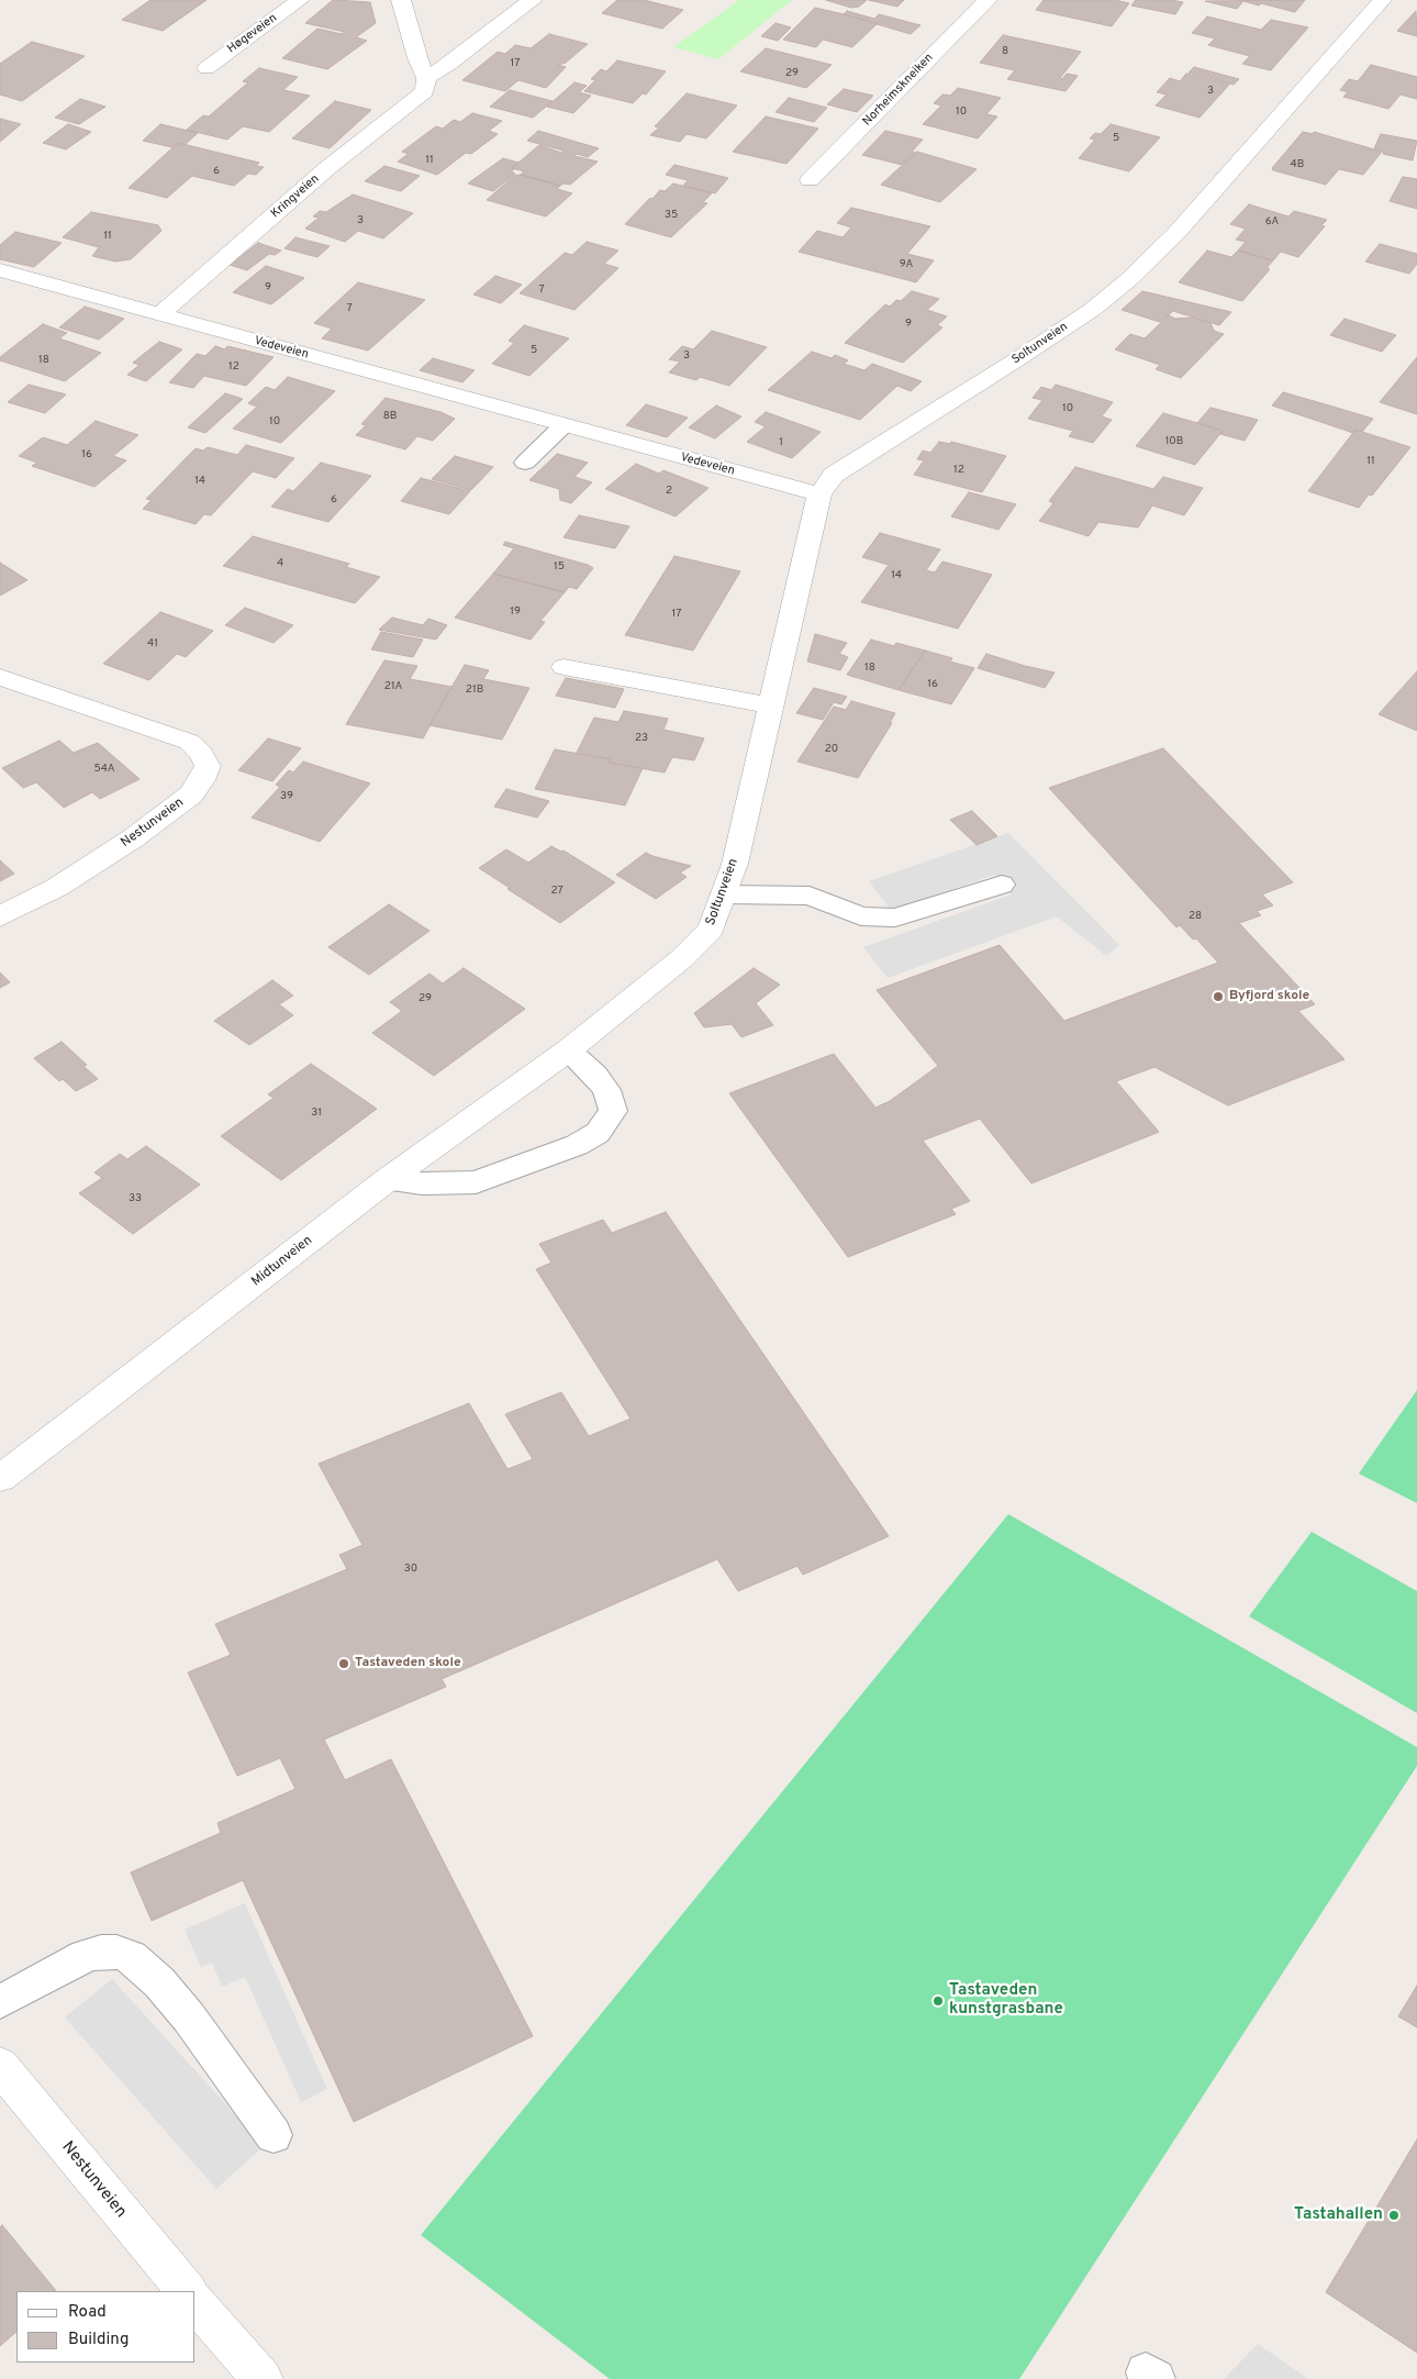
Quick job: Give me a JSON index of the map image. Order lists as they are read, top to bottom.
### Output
{
  "streets": {
    "street": [
      "Høgeveien",
      "Norheimskneiken",
      "Kringveien",
      "Soltunveien",
      "Vedeveien",
      "Nestunveien",
      "Midtunveien"
    ]
  },
  "crossings": [
    ["Kringveien", "Vedeveien"],
    ["Soltunveien", "Vedeveien"],
    ["Soltunveien", "Midtunveien"]
  ],
  "places": [
    "Byfjord skole",
    "Tastaveden skole",
    "Tastaveden kunstgrasbane",
    "Tastahallen"
  ],
  "house_numbers": [
    "8",
    "17",
    "29",
    "3",
    "10",
    "5",
    "11",
    "4B",
    "6",
    "35",
    "3",
    "6A",
    "11",
    "9A",
    "9",
    "7",
    "7",
    "9",
    "5",
    "3",
    "18",
    "12",
    "10",
    "8B",
    "10",
    "10B",
    "1",
    "16",
    "11",
    "12",
    "14",
    "2",
    "6",
    "4",
    "15",
    "14",
    "19",
    "17",
    "41",
    "18",
    "16",
    "21A",
    "21B",
    "23",
    "20",
    "54A",
    "39",
    "27",
    "28",
    "29",
    "31",
    "33",
    "30"
  ],
  "legend": ["Road", "Building"]
}
